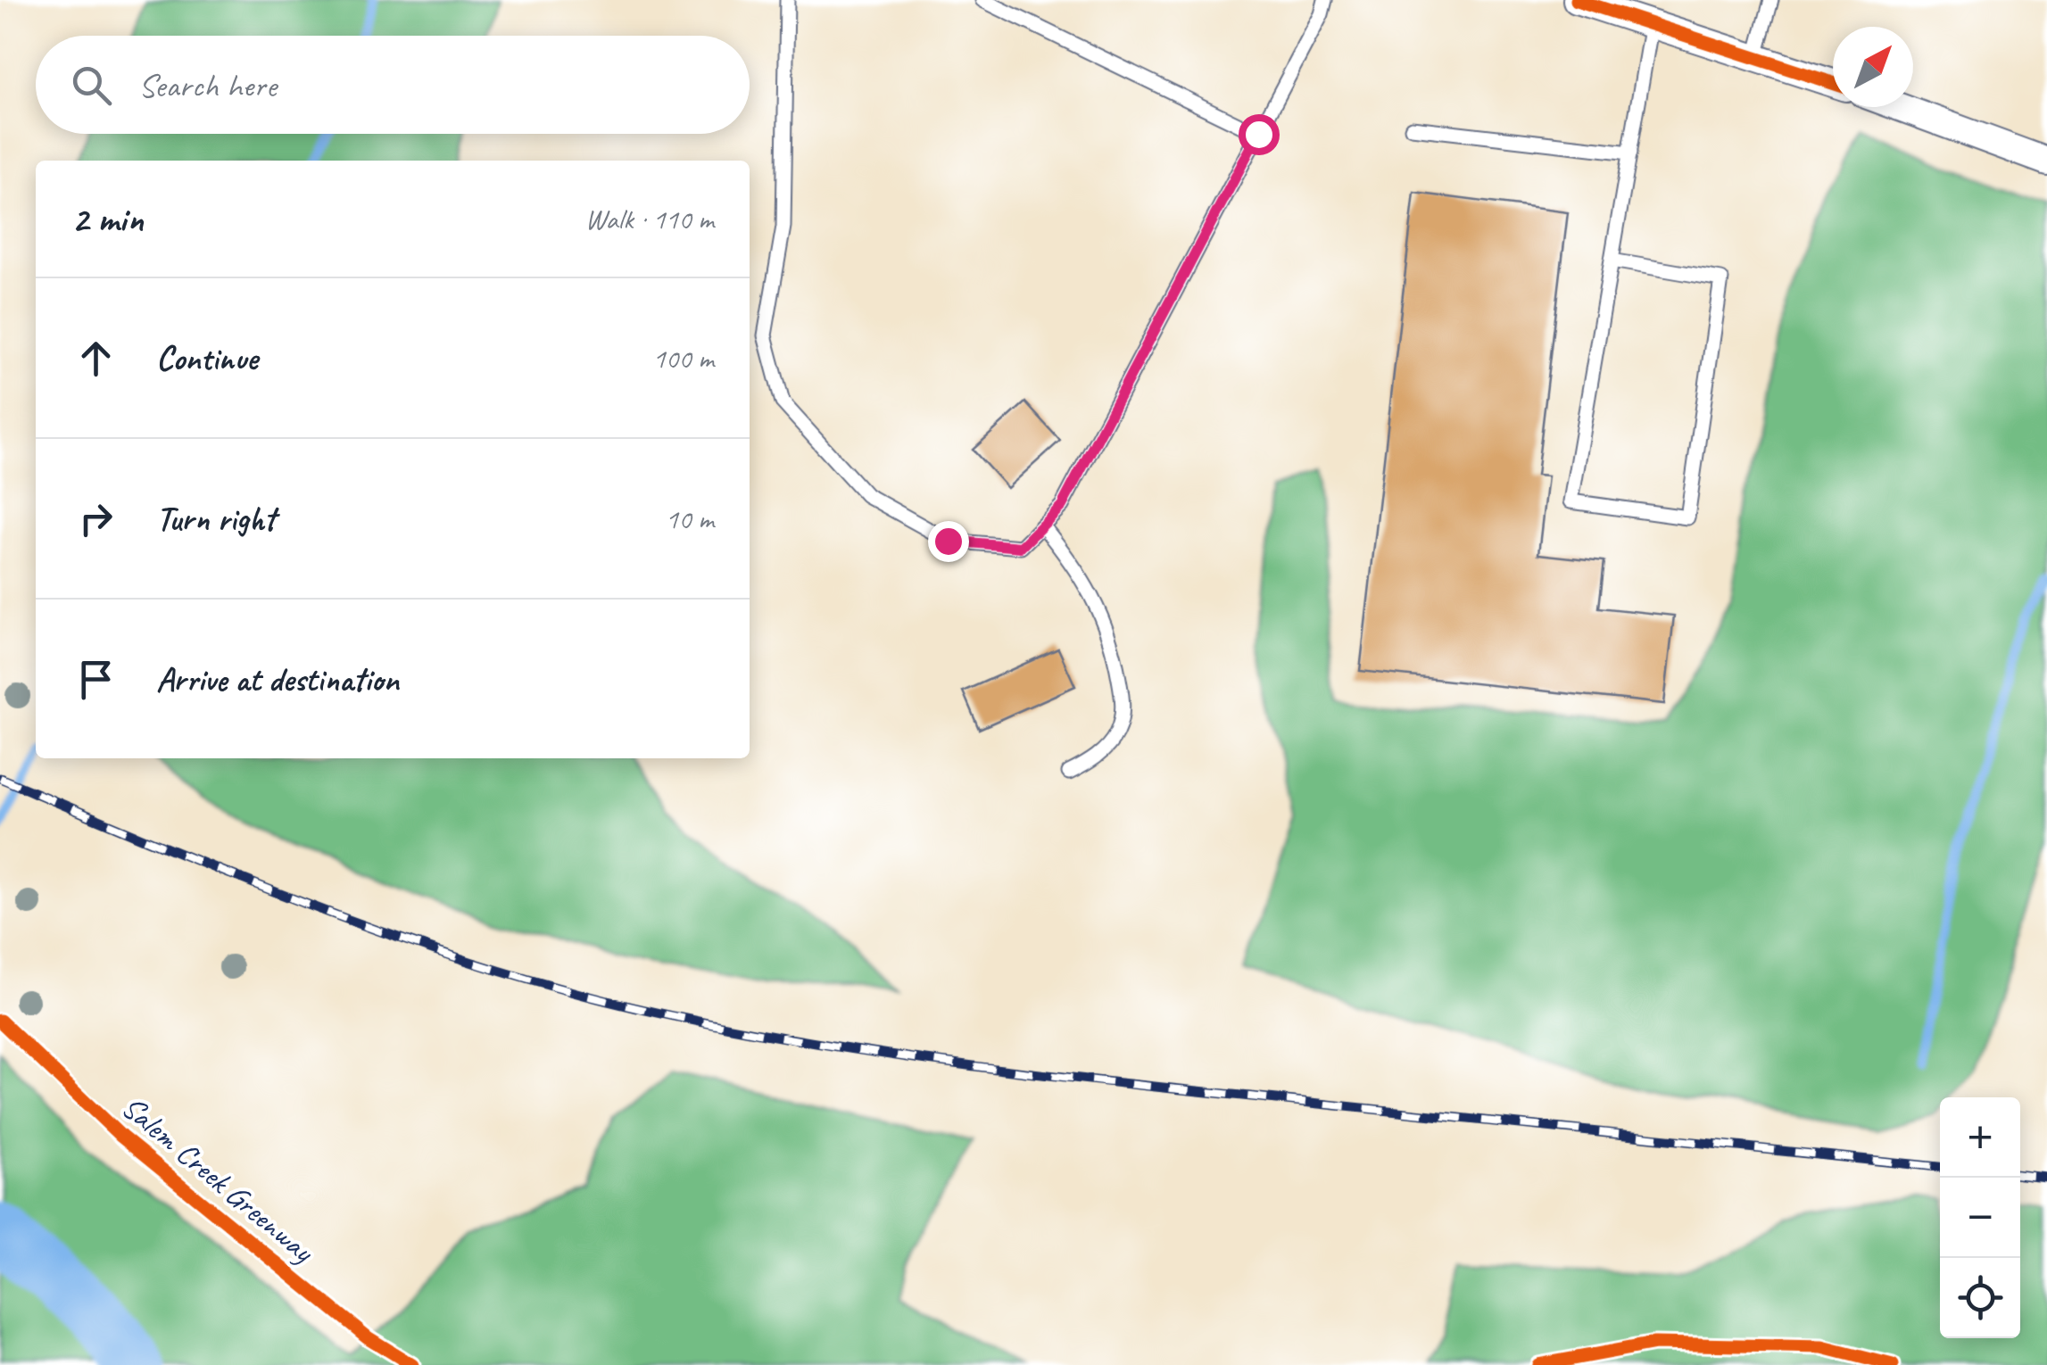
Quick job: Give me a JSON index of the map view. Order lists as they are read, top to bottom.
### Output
{
  "streets": {
    "cycle path": ["Salem Creek Greenway"]
  },
  "north": "top right",
  "page": {
    "search": "Search here",
    "heading": ["2 min", "Walk · 110 m"],
    "list": [
      ["Continue", "100 m"],
      ["Turn right", "10 m"],
      "Arrive at destination"
    ],
    "map_buttons": ["+", "−"]
  }
}
